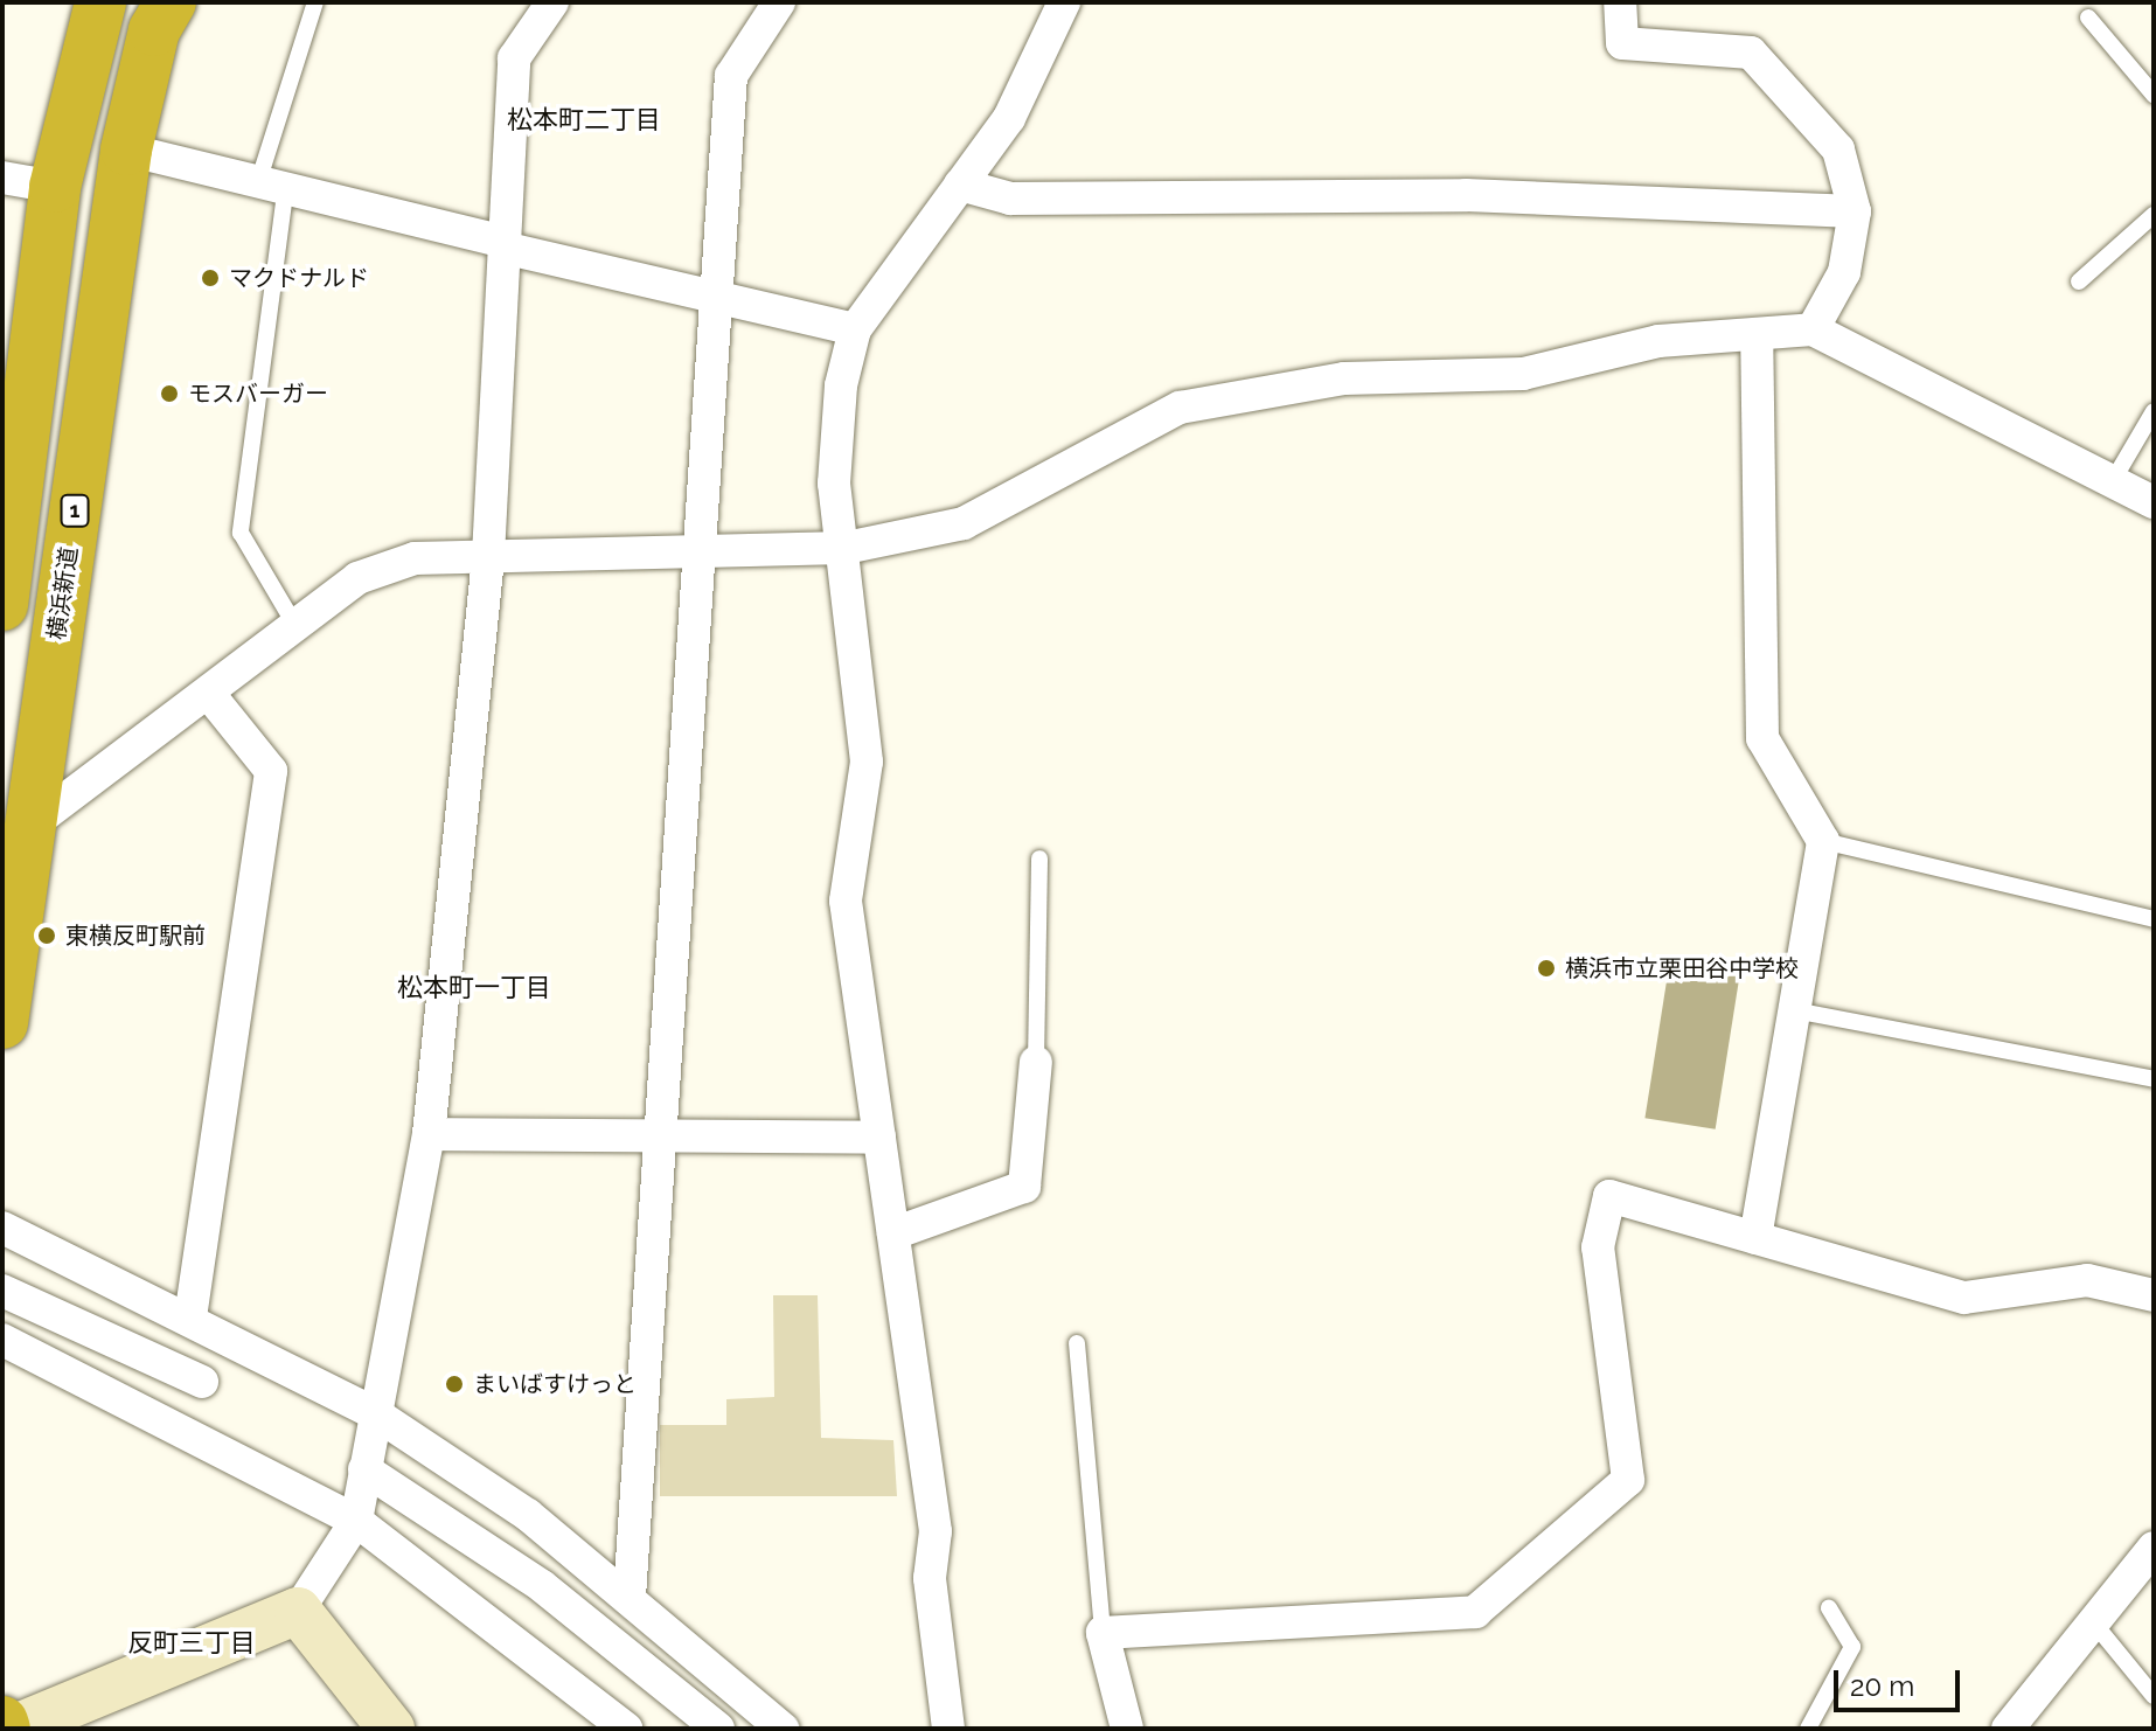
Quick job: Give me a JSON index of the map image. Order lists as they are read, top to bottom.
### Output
{
  "streets": {
    "highway": ["1", "横浜新道"]
  },
  "districts": ["松本町二丁目", "松本町一丁目", "反町三丁目"],
  "places": [
    "マクドナルド",
    "モスバーガー",
    "東横反町駅前",
    "横浜市立栗田谷中学校",
    "まいばすけっと"
  ],
  "scale_bar": "20 m"
}
